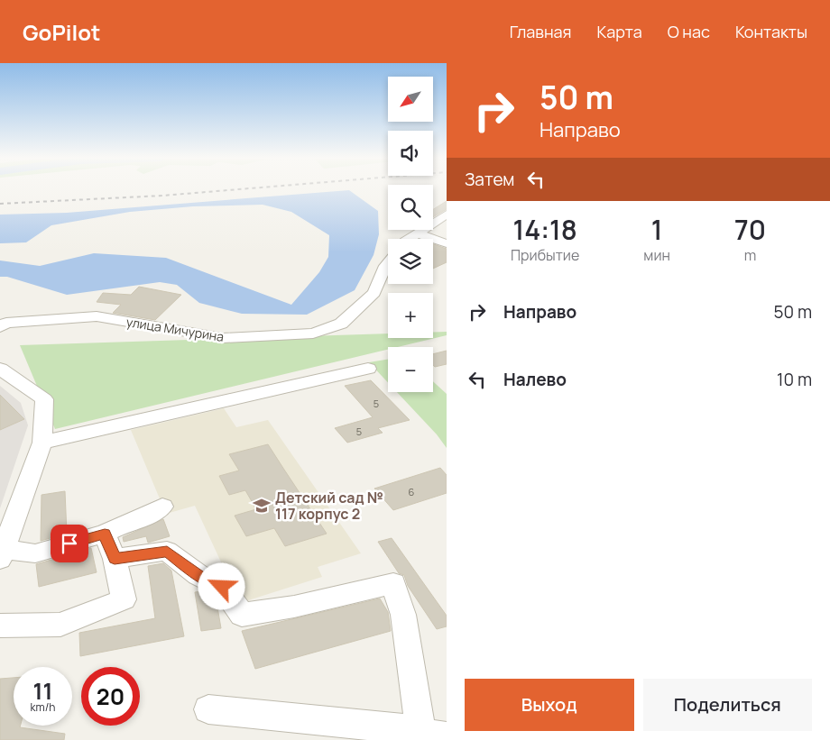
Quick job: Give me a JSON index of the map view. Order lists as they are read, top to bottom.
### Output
{
  "streets": {
    "street": ["улица Мичурина"]
  },
  "places": {
    "school or university": ["Детский сад № 117 корпус 2"]
  },
  "house_numbers": ["5", "5", "6"],
  "north": "bottom left",
  "page": {
    "header": "GoPilot",
    "nav": [
      "Главная",
      "Карта",
      "О нас",
      "Контакты"
    ],
    "turn": ["50 m", "Направо"],
    "map_buttons": ["+", "−"],
    "then": "Затем",
    "eta": [
      "14:18",
      "Прибытие",
      "1",
      "мин",
      "70",
      "m"
    ],
    "list": [
      {
        "name": "Направо",
        "value": "50 m"
      },
      {
        "name": "Налево",
        "value": "10 m"
      }
    ],
    "speed": "11 km/h",
    "limit": "20",
    "buttons": ["Выход", "Поделиться"]
  }
}
